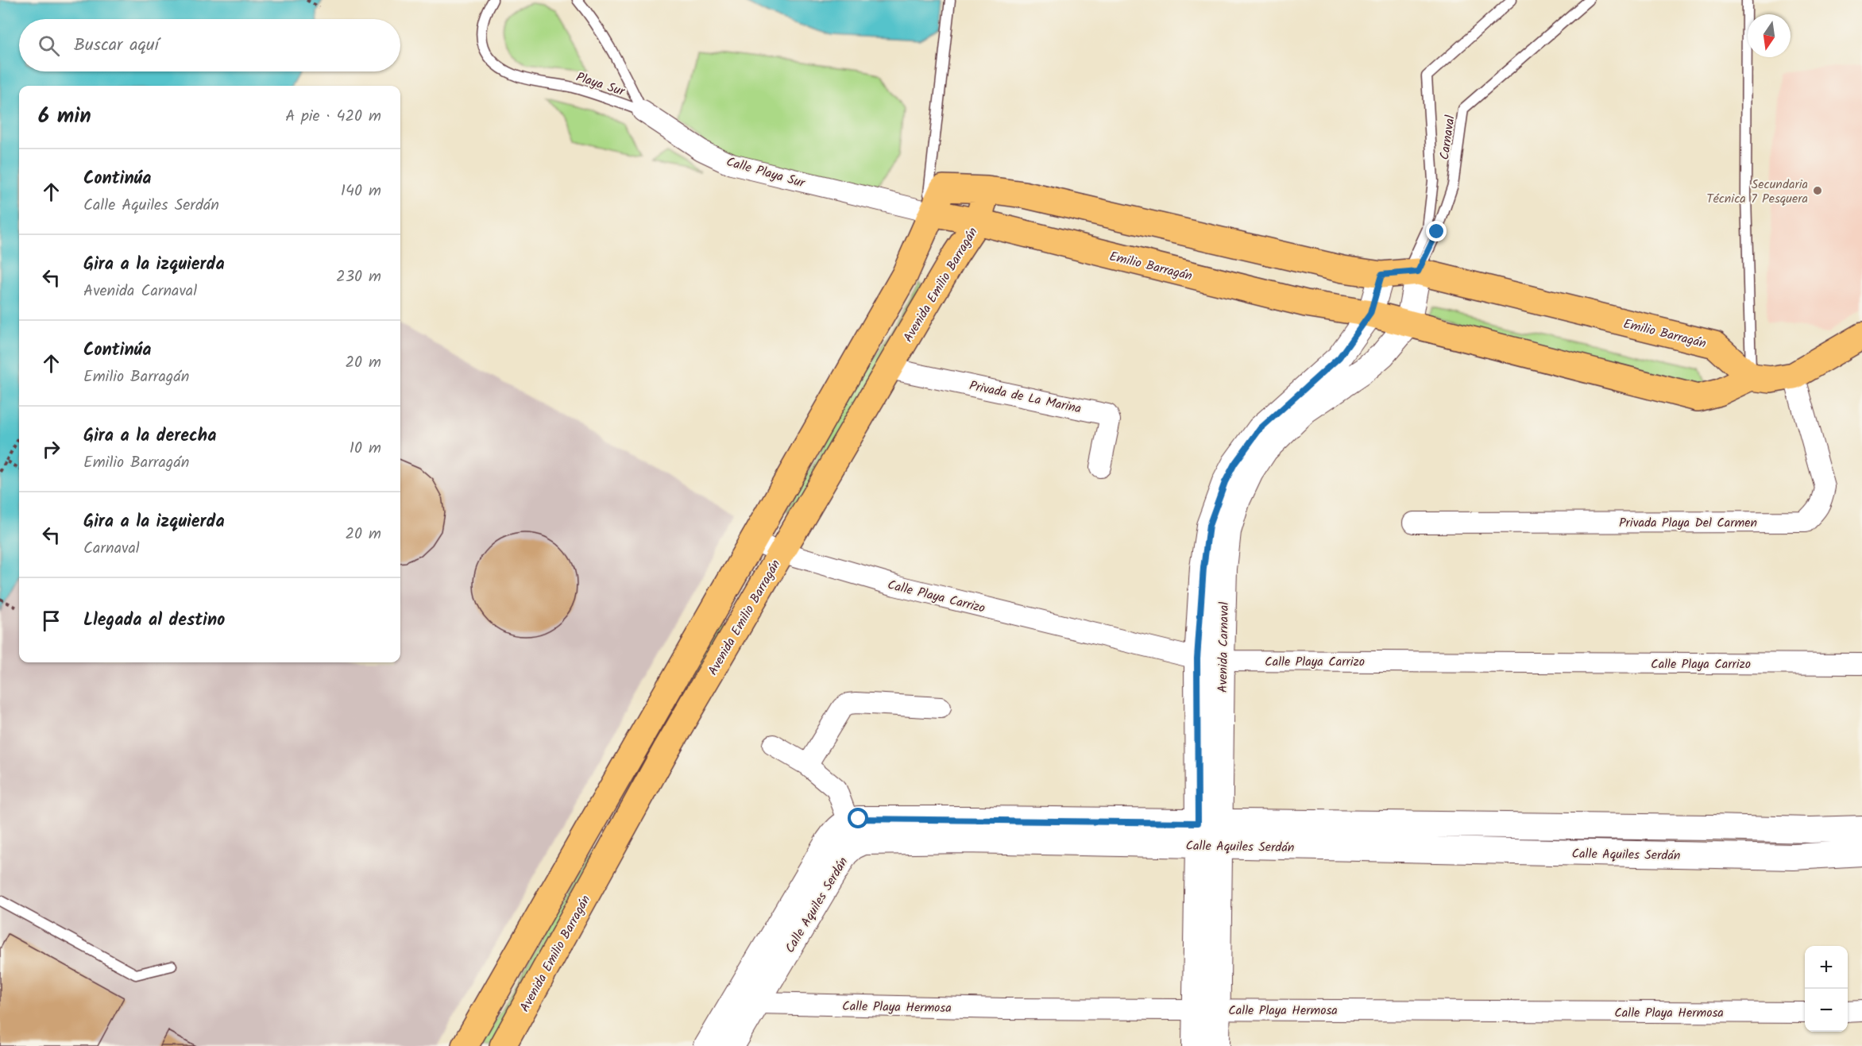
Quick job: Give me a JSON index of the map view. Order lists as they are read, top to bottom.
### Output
{
  "streets": {
    "main road": ["Emilio Barragán", "Avenida Emilio Barragán"],
    "street": [
      "Calle Playa Sur",
      "Privada de La Marina",
      "Privada Playa Del Carmen",
      "Calle Playa Carrizo",
      "Avenida Carnaval",
      "Calle Aquiles Serdán",
      "Calle Playa Hermosa"
    ],
    "lane": ["Playa Sur", "Carnaval"]
  },
  "crossings": [
    ["Playa Sur", "Calle Playa Sur"],
    ["Carnaval", "Emilio Barragán"],
    ["Calle Playa Sur", "Emilio Barragán"],
    ["Emilio Barragán", "Avenida Emilio Barragán"],
    ["Emilio Barragán", "Avenida Carnaval"],
    ["Avenida Emilio Barragán", "Privada de La Marina"],
    ["Avenida Emilio Barragán", "Calle Playa Carrizo"],
    ["Calle Playa Carrizo", "Avenida Carnaval"],
    ["Avenida Carnaval", "Calle Aquiles Serdán"],
    ["Avenida Carnaval", "Calle Playa Hermosa"],
    ["Calle Aquiles Serdán", "Calle Playa Hermosa"]
  ],
  "places": ["Secundaria Técnica 7 Pesquera"],
  "north": "bottom",
  "page": {
    "search": "Buscar aquí",
    "heading": ["6 min", "A pie · 420 m"],
    "list": [
      ["Continúa", "Calle Aquiles Serdán", "140 m"],
      ["Gira a la izquierda", "Avenida Carnaval", "230 m"],
      ["Continúa", "Emilio Barragán", "20 m"],
      ["Gira a la derecha", "Emilio Barragán", "10 m"],
      ["Gira a la izquierda", "Carnaval", "20 m"],
      "Llegada al destino"
    ],
    "map_buttons": ["+", "−"]
  }
}
